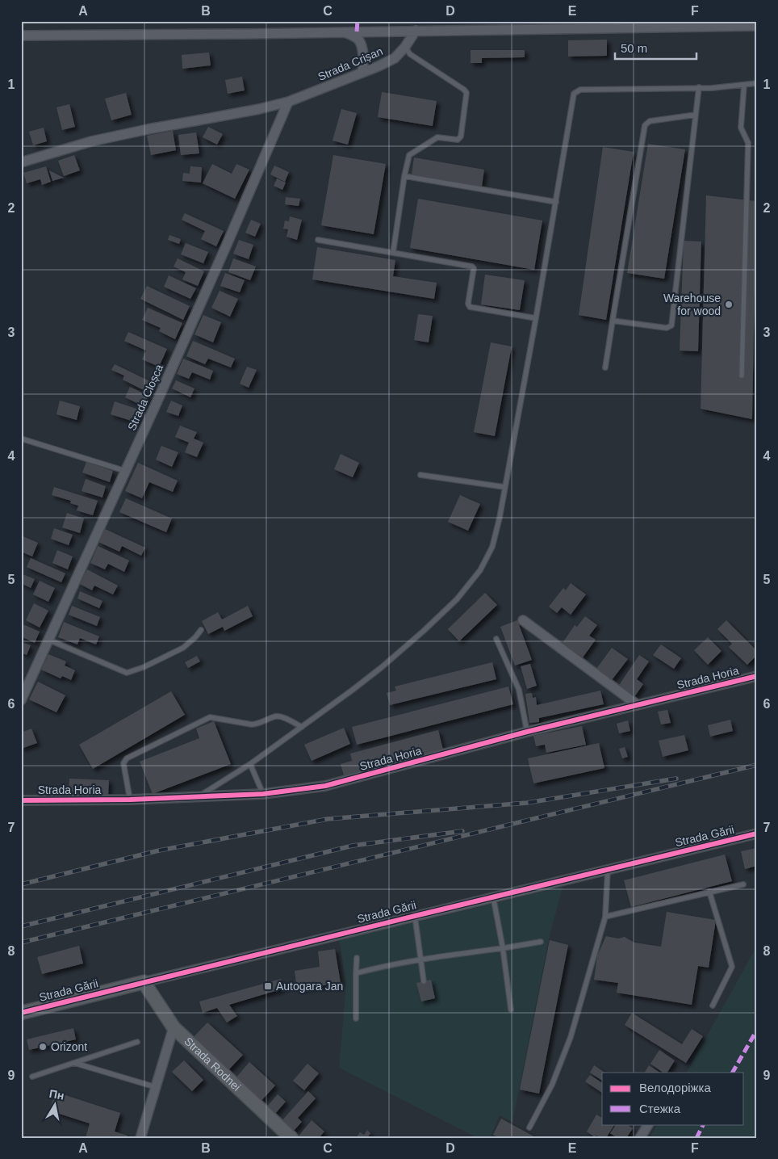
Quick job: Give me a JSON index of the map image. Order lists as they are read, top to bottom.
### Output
{
  "streets": {
    "street": [
      "Strada Crișan",
      "Strada Cloșca",
      "Strada Horia",
      "Strada Gării",
      "Strada Rodnei"
    ]
  },
  "crossings": [
    ["Strada Crișan", "Strada Cloșca"],
    ["Strada Gării", "Strada Rodnei"]
  ],
  "places": {
    "other": ["Warehouse for wood", "Orizont"],
    "transit": ["Autogara Jan"]
  },
  "legend": ["Велодоріжка", "Стежка"],
  "scale_bar": "50 m",
  "north": "top",
  "grid": {
    "columns": [
      "A",
      "B",
      "C",
      "D",
      "E",
      "F"
    ],
    "rows": [
      "1",
      "2",
      "3",
      "4",
      "5",
      "6",
      "7",
      "8",
      "9"
    ]
  }
}
